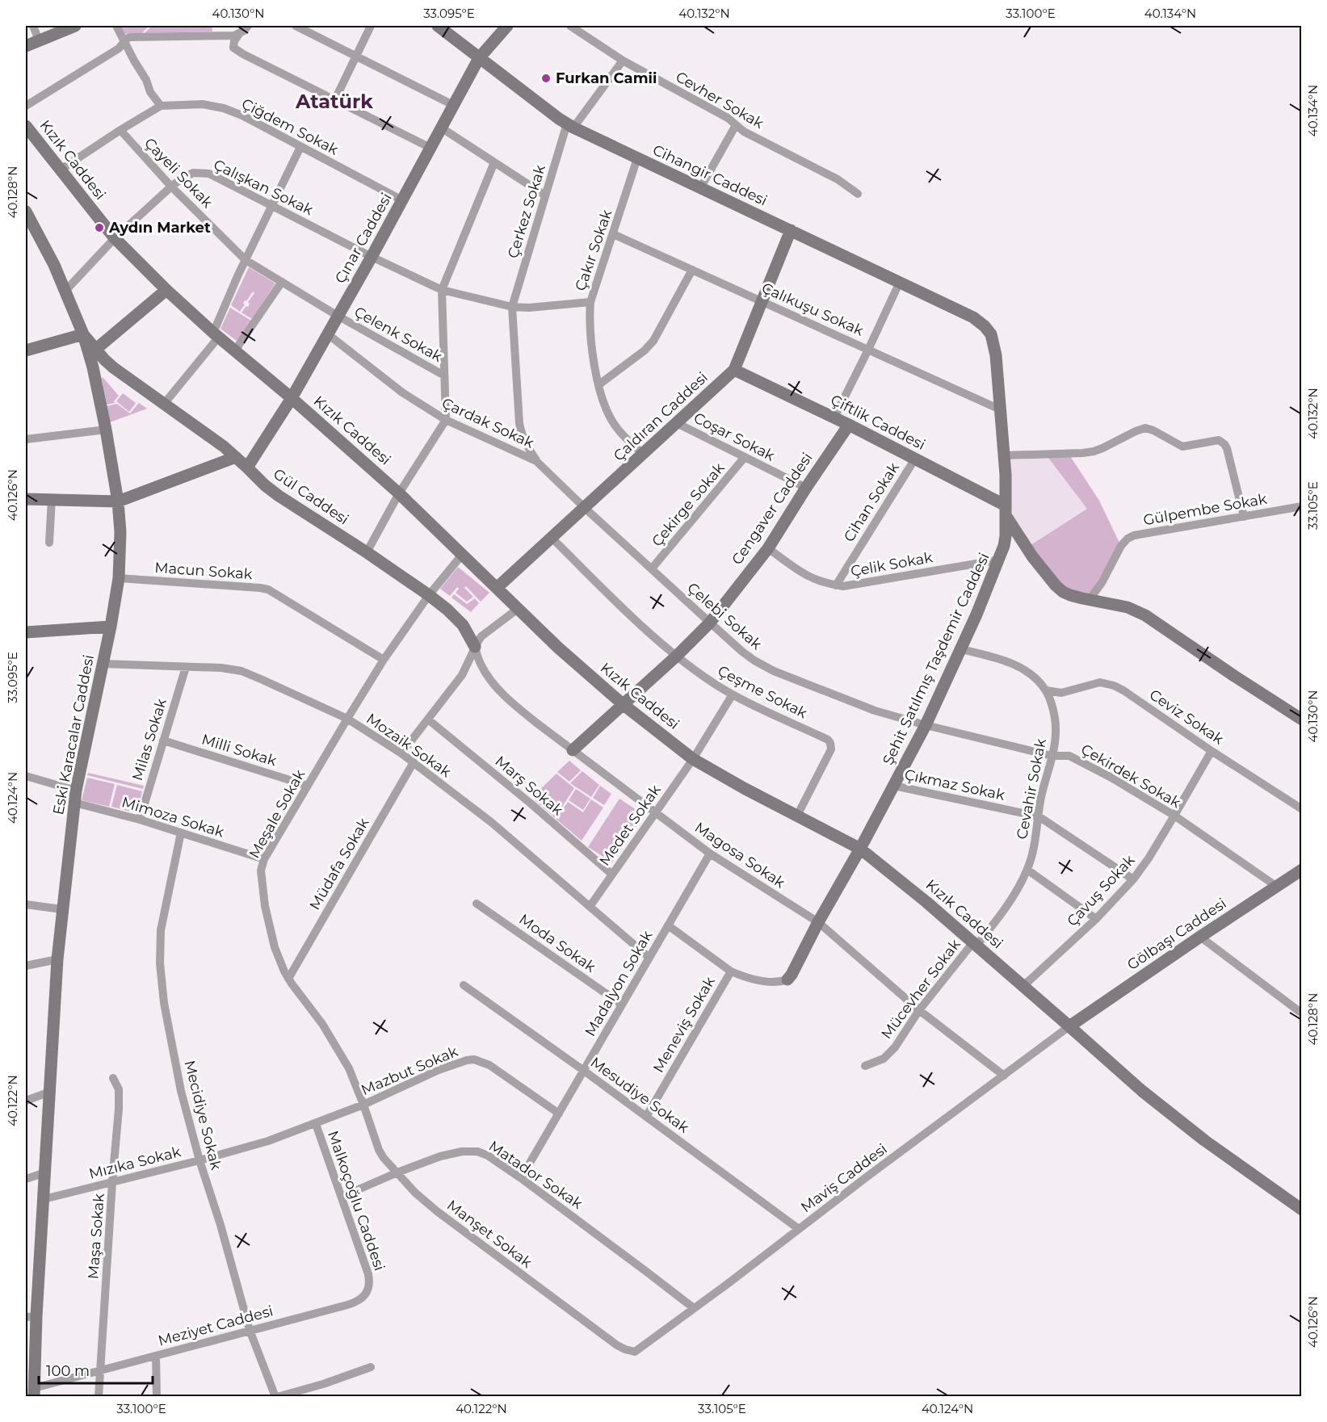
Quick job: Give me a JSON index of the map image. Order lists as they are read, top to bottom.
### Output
{
  "streets": {
    "street": [
      "Cevher Sokak",
      "Çiğdem Sokak",
      "Kızık Caddesi",
      "Çayeli Sokak",
      "Cihangir Caddesi",
      "Çalışkan Sokak",
      "Çerkez Sokak",
      "Çınar Caddesi",
      "Çakır Sokak",
      "Çalıkuşu Sokak",
      "Çelenk Sokak",
      "Çaldıran Caddesi",
      "Çiftlik Caddesi",
      "Çardak Sokak",
      "Coşar Sokak",
      "Gül Caddesi",
      "Cihan Sokak",
      "Çekirge Sokak",
      "Cengaver Caddesi",
      "Gülpembe Sokak",
      "Çelik Sokak",
      "Macun Sokak",
      "Çelebi Sokak",
      "Şehit Satılmış Taşdemir Caddesi",
      "Çeşme Sokak",
      "Ceviz Sokak",
      "Eski Karacalar Caddesi",
      "Milas Sokak",
      "Mozaik Sokak",
      "Milli Sokak",
      "Çekirdek Sokak",
      "Çıkmaz Sokak",
      "Marş Sokak",
      "Cevahir Sokak",
      "Meşale Sokak",
      "Mimoza Sokak",
      "Medet Sokak",
      "Magosa Sokak",
      "Müdafa Sokak",
      "Çavuş Sokak",
      "Gölbaşı Caddesi",
      "Moda Sokak",
      "Madalyon Sokak",
      "Mücevher Sokak",
      "Meneviş Sokak",
      "Mazbut Sokak",
      "Mesudiye Sokak",
      "Mecidiye Sokak",
      "Mızıka Sokak",
      "Matador Sokak",
      "Maviş Caddesi",
      "Malkoçoğlu Caddesi",
      "Manşet Sokak",
      "Maşa Sokak",
      "Meziyet Caddesi"
    ]
  },
  "crossings": [
    ["Cevher Sokak", "Çerkez Sokak"],
    ["Çiğdem Sokak", "Kızık Caddesi"],
    ["Çiğdem Sokak", "Çayeli Sokak"],
    ["Çiğdem Sokak", "Çınar Caddesi"],
    ["Kızık Caddesi", "Çalışkan Sokak"],
    ["Kızık Caddesi", "Çınar Caddesi"],
    ["Kızık Caddesi", "Çaldıran Caddesi"],
    ["Kızık Caddesi", "Cengaver Caddesi"],
    ["Kızık Caddesi", "Şehit Satılmış Taşdemir Caddesi"],
    ["Kızık Caddesi", "Çeşme Sokak"],
    ["Kızık Caddesi", "Cevahir Sokak"],
    ["Kızık Caddesi", "Meşale Sokak"],
    ["Kızık Caddesi", "Medet Sokak"],
    ["Kızık Caddesi", "Çavuş Sokak"],
    ["Kızık Caddesi", "Gölbaşı Caddesi"],
    ["Kızık Caddesi", "Mücevher Sokak"],
    ["Kızık Caddesi", "Maviş Caddesi"],
    ["Çayeli Sokak", "Çalışkan Sokak"],
    ["Çayeli Sokak", "Çınar Caddesi"],
    ["Çayeli Sokak", "Çelenk Sokak"],
    ["Cihangir Caddesi", "Çerkez Sokak"],
    ["Cihangir Caddesi", "Çınar Caddesi"],
    ["Cihangir Caddesi", "Çakır Sokak"],
    ["Cihangir Caddesi", "Çaldıran Caddesi"],
    ["Cihangir Caddesi", "Şehit Satılmış Taşdemir Caddesi"],
    ["Çalışkan Sokak", "Çerkez Sokak"],
    ["Çalışkan Sokak", "Çınar Caddesi"],
    ["Çalışkan Sokak", "Çakır Sokak"],
    ["Çalışkan Sokak", "Eski Karacalar Caddesi"],
    ["Çınar Caddesi", "Çelenk Sokak"],
    ["Çınar Caddesi", "Çardak Sokak"],
    ["Çınar Caddesi", "Gül Caddesi"],
    ["Çakır Sokak", "Çalıkuşu Sokak"],
    ["Çakır Sokak", "Çaldıran Caddesi"],
    ["Çalıkuşu Sokak", "Çaldıran Caddesi"],
    ["Çalıkuşu Sokak", "Şehit Satılmış Taşdemir Caddesi"],
    ["Çaldıran Caddesi", "Çiftlik Caddesi"],
    ["Çaldıran Caddesi", "Çardak Sokak"],
    ["Çaldıran Caddesi", "Coşar Sokak"],
    ["Çaldıran Caddesi", "Çelebi Sokak"],
    ["Çaldıran Caddesi", "Çeşme Sokak"],
    ["Çiftlik Caddesi", "Cihan Sokak"],
    ["Çiftlik Caddesi", "Cengaver Caddesi"],
    ["Çiftlik Caddesi", "Şehit Satılmış Taşdemir Caddesi"],
    ["Çardak Sokak", "Çelebi Sokak"],
    ["Coşar Sokak", "Çekirge Sokak"],
    ["Coşar Sokak", "Cengaver Caddesi"],
    ["Gül Caddesi", "Eski Karacalar Caddesi"],
    ["Gül Caddesi", "Meşale Sokak"],
    ["Gül Caddesi", "Magosa Sokak"],
    ["Cihan Sokak", "Çelik Sokak"],
    ["Çekirge Sokak", "Çelebi Sokak"],
    ["Cengaver Caddesi", "Çelik Sokak"],
    ["Cengaver Caddesi", "Çelebi Sokak"],
    ["Cengaver Caddesi", "Çeşme Sokak"],
    ["Cengaver Caddesi", "Magosa Sokak"],
    ["Çelik Sokak", "Şehit Satılmış Taşdemir Caddesi"],
    ["Macun Sokak", "Eski Karacalar Caddesi"],
    ["Macun Sokak", "Meşale Sokak"],
    ["Çelebi Sokak", "Şehit Satılmış Taşdemir Caddesi"],
    ["Çelebi Sokak", "Çekirdek Sokak"],
    ["Şehit Satılmış Taşdemir Caddesi", "Çekirdek Sokak"],
    ["Şehit Satılmış Taşdemir Caddesi", "Çıkmaz Sokak"],
    ["Şehit Satılmış Taşdemir Caddesi", "Cevahir Sokak"],
    ["Şehit Satılmış Taşdemir Caddesi", "Magosa Sokak"],
    ["Çeşme Sokak", "Medet Sokak"],
    ["Ceviz Sokak", "Cevahir Sokak"],
    ["Ceviz Sokak", "Çavuş Sokak"],
    ["Eski Karacalar Caddesi", "Mozaik Sokak"],
    ["Eski Karacalar Caddesi", "Mimoza Sokak"],
    ["Eski Karacalar Caddesi", "Mızıka Sokak"],
    ["Eski Karacalar Caddesi", "Meziyet Caddesi"],
    ["Milas Sokak", "Mozaik Sokak"],
    ["Milas Sokak", "Milli Sokak"],
    ["Milas Sokak", "Mimoza Sokak"],
    ["Mozaik Sokak", "Meşale Sokak"],
    ["Mozaik Sokak", "Medet Sokak"],
    ["Mozaik Sokak", "Müdafa Sokak"],
    ["Mozaik Sokak", "Madalyon Sokak"],
    ["Milli Sokak", "Meşale Sokak"],
    ["Çekirdek Sokak", "Cevahir Sokak"],
    ["Çekirdek Sokak", "Çavuş Sokak"],
    ["Çekirdek Sokak", "Gölbaşı Caddesi"],
    ["Çıkmaz Sokak", "Cevahir Sokak"],
    ["Marş Sokak", "Medet Sokak"],
    ["Cevahir Sokak", "Mücevher Sokak"],
    ["Meşale Sokak", "Mimoza Sokak"],
    ["Meşale Sokak", "Müdafa Sokak"],
    ["Meşale Sokak", "Mazbut Sokak"],
    ["Meşale Sokak", "Manşet Sokak"],
    ["Mimoza Sokak", "Mecidiye Sokak"],
    ["Medet Sokak", "Magosa Sokak"],
    ["Magosa Sokak", "Madalyon Sokak"],
    ["Magosa Sokak", "Mücevher Sokak"],
    ["Magosa Sokak", "Maviş Caddesi"],
    ["Gölbaşı Caddesi", "Maviş Caddesi"],
    ["Moda Sokak", "Madalyon Sokak"],
    ["Madalyon Sokak", "Mazbut Sokak"],
    ["Madalyon Sokak", "Mesudiye Sokak"],
    ["Madalyon Sokak", "Matador Sokak"],
    ["Meneviş Sokak", "Mesudiye Sokak"],
    ["Mazbut Sokak", "Mızıka Sokak"],
    ["Mazbut Sokak", "Malkoçoğlu Caddesi"],
    ["Mazbut Sokak", "Manşet Sokak"],
    ["Mesudiye Sokak", "Maviş Caddesi"],
    ["Mecidiye Sokak", "Mızıka Sokak"],
    ["Mecidiye Sokak", "Meziyet Caddesi"],
    ["Mızıka Sokak", "Malkoçoğlu Caddesi"],
    ["Mızıka Sokak", "Maşa Sokak"],
    ["Matador Sokak", "Maviş Caddesi"],
    ["Matador Sokak", "Malkoçoğlu Caddesi"],
    ["Matador Sokak", "Manşet Sokak"],
    ["Maviş Caddesi", "Manşet Sokak"],
    ["Malkoçoğlu Caddesi", "Meziyet Caddesi"],
    ["Maşa Sokak", "Meziyet Caddesi"]
  ],
  "districts": ["Atatürk"],
  "places": ["Furkan Camii", "Aydın Market"],
  "scale_bar": "100 m",
  "coordinates": [
    "40.130°N",
    "33.095°E",
    "40.132°N",
    "33.100°E",
    "40.134°N",
    "40.128°N",
    "40.126°N",
    "33.105°E",
    "40.124°N",
    "40.122°N"
  ]
}
